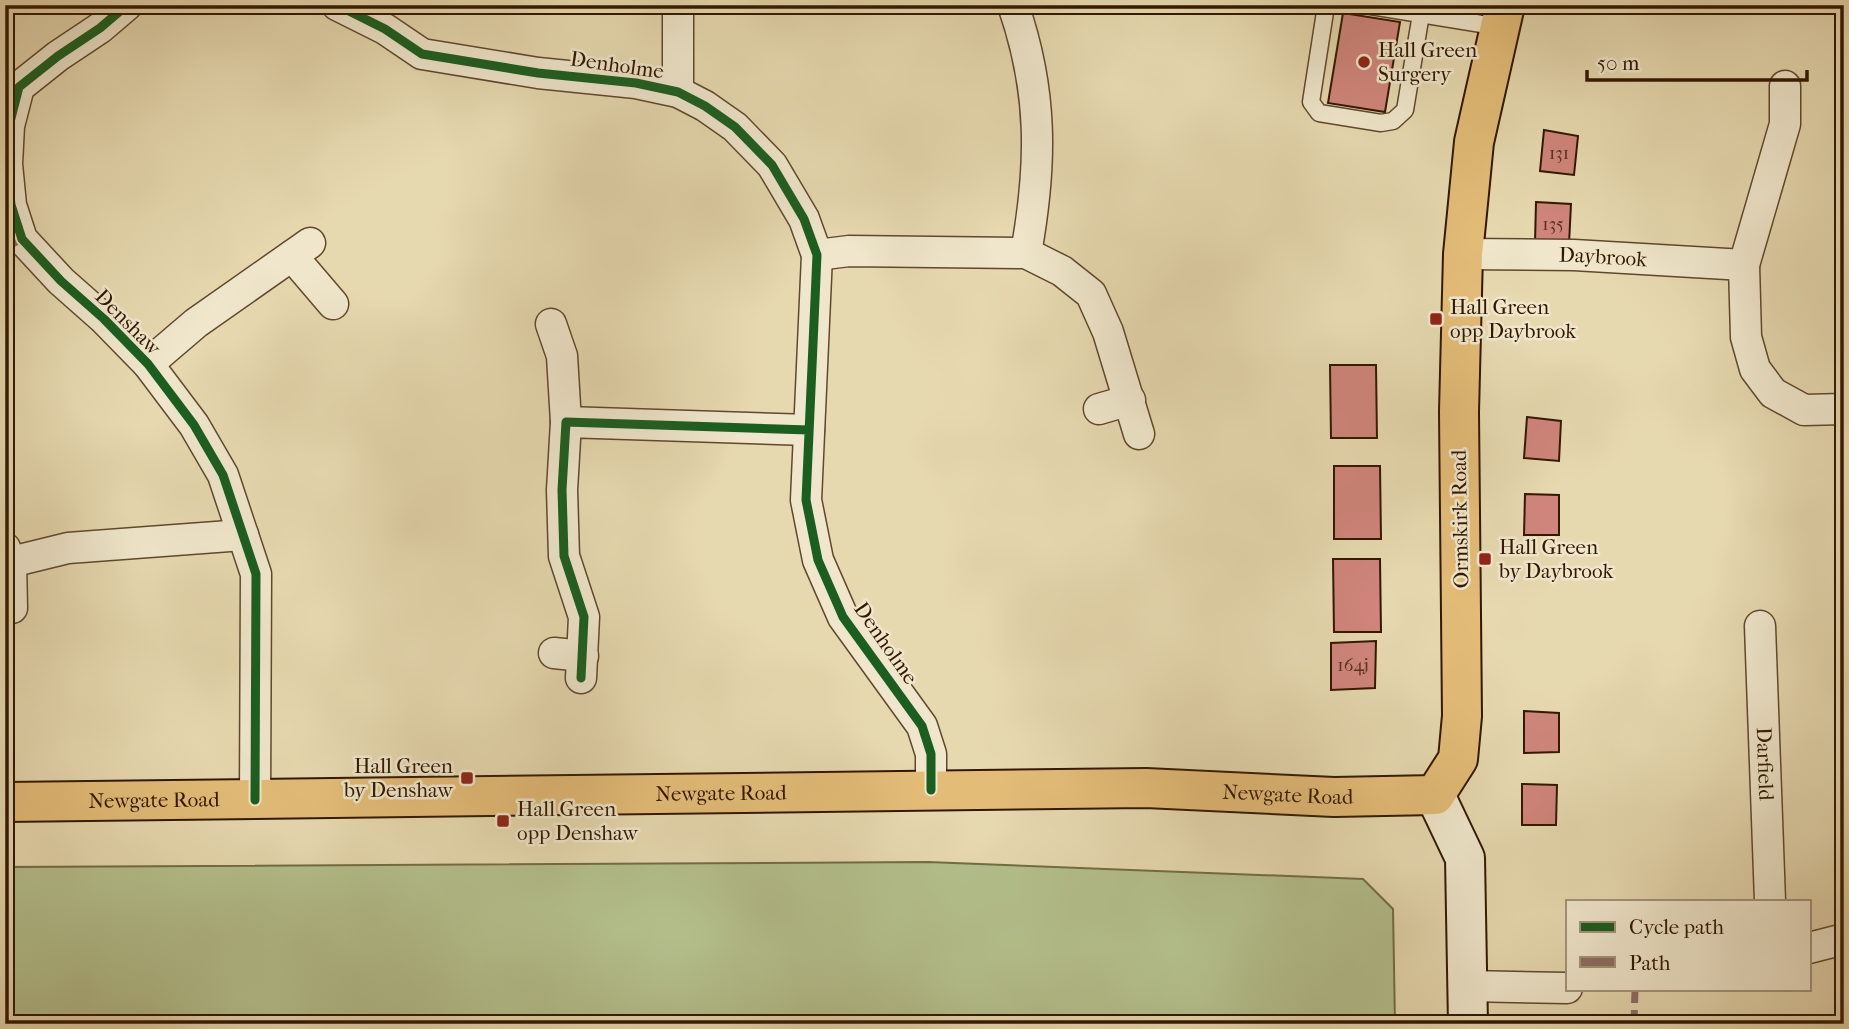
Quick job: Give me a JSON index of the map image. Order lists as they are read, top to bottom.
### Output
{
  "streets": {
    "main road": ["Ormskirk Road", "Newgate Road"],
    "street": [
      "Denholme",
      "Daybrook",
      "Denshaw",
      "Darfield"
    ]
  },
  "crossings": [
    ["Denholme", "Newgate Road"],
    ["Daybrook", "Ormskirk Road"],
    ["Denshaw", "Newgate Road"],
    ["Ormskirk Road", "Newgate Road"]
  ],
  "places": {
    "other": ["Hall Green Surgery"],
    "transit": [
      "Hall Green opp Daybrook",
      "Hall Green by Daybrook",
      "Hall Green by Denshaw",
      "Hall Green opp Denshaw"
    ]
  },
  "house_numbers": ["131", "135", "164j"],
  "legend": ["Cycle path", "Path"],
  "scale_bar": "50 m"
}
